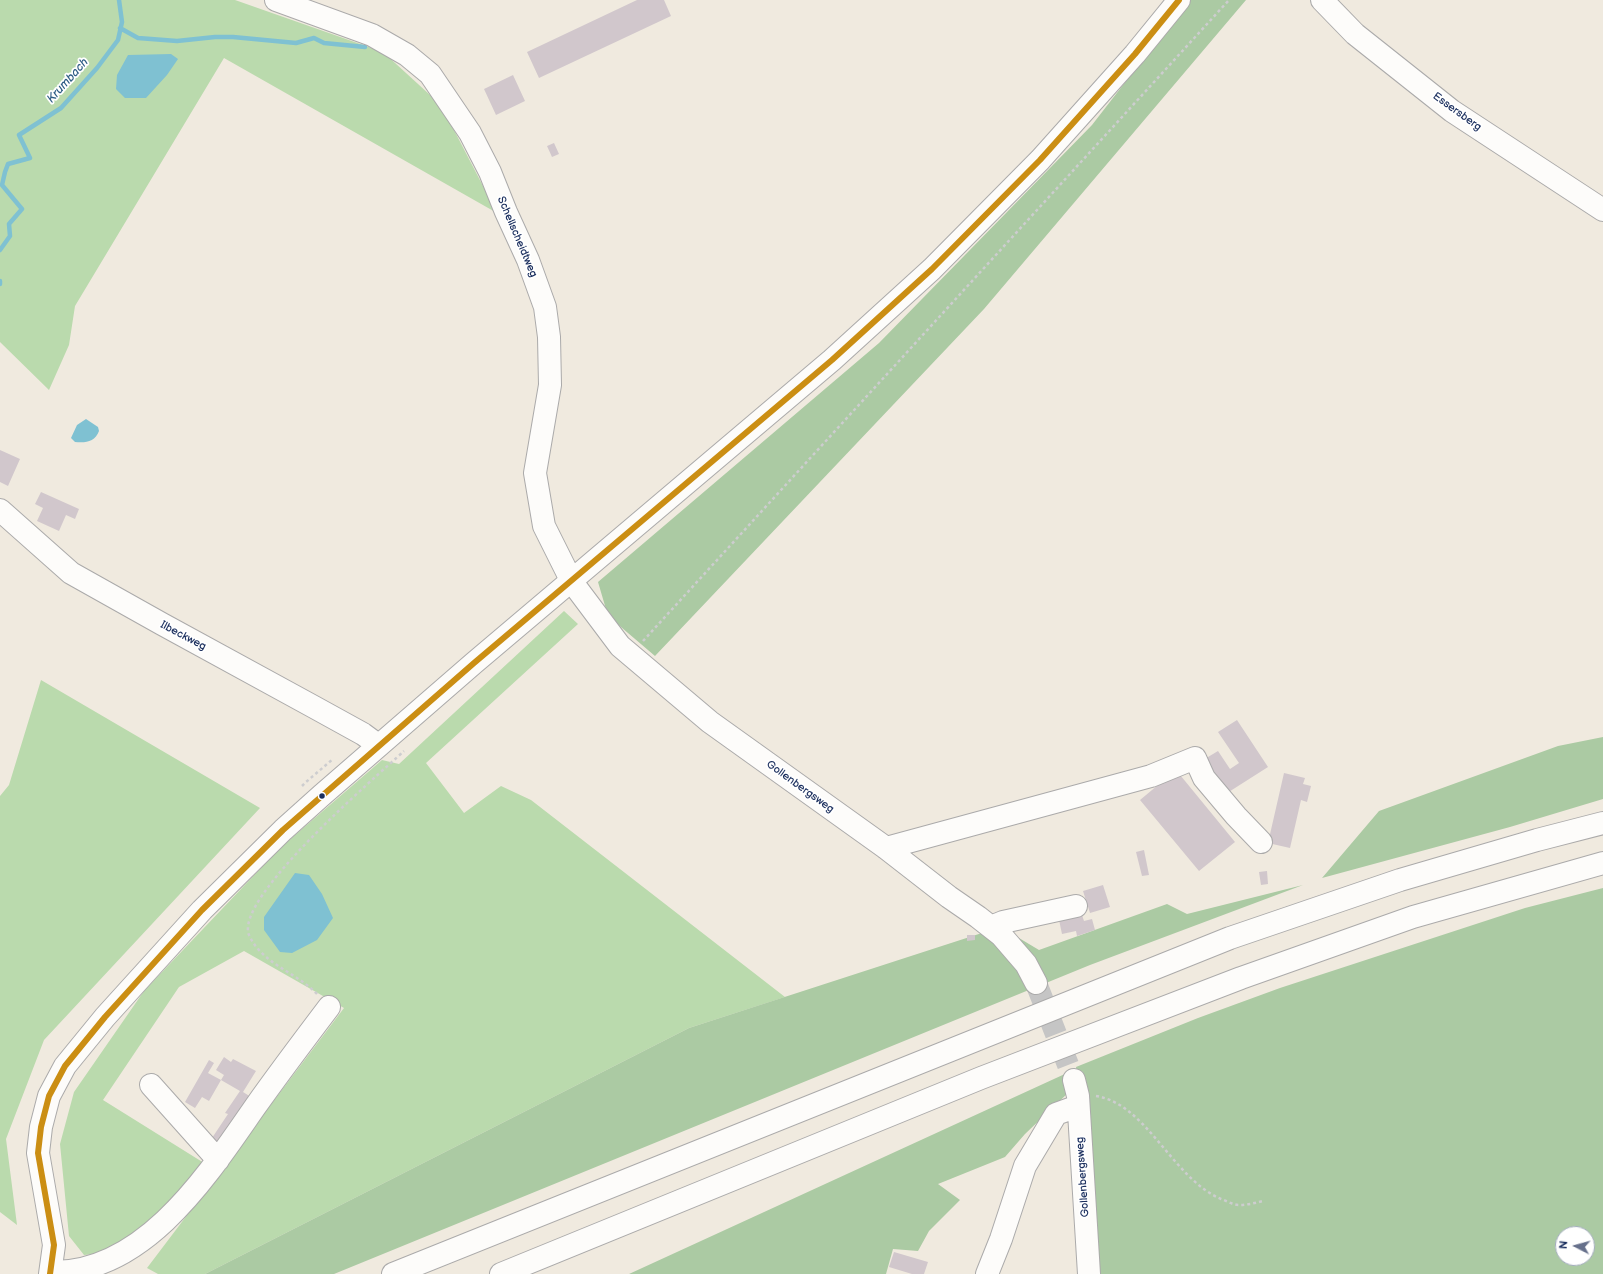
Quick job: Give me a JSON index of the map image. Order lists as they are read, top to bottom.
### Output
{
  "streets": {
    "main road": [
      "Essersberg",
      "Schellscheidtweg",
      "Ilbeckweg",
      "Gollenbergsweg"
    ]
  },
  "crossings": [
    ["Schellscheidtweg", "Gollenbergsweg"]
  ],
  "water": ["Krumbach"],
  "north": "left"
}
